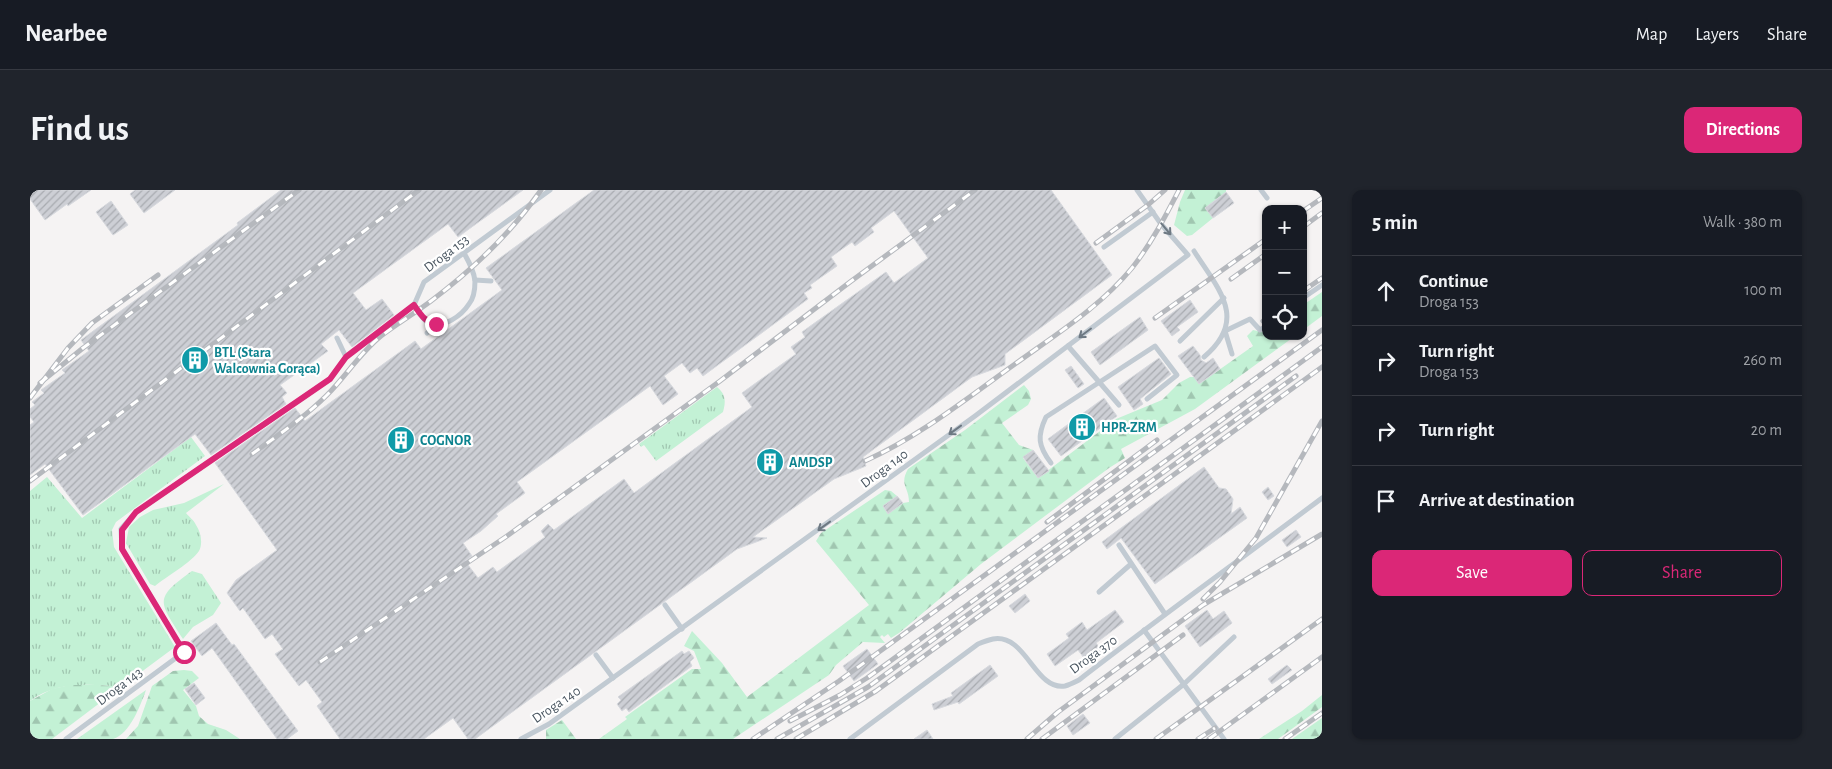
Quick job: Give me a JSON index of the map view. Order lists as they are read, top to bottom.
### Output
{
  "streets": {
    "lane": [
      "Droga 153",
      "Droga 140",
      "Droga 370",
      "Droga 143"
    ]
  },
  "crossings": [
    ["Droga 153", "Droga 143"]
  ],
  "one_way": ["Droga 140"],
  "places": {
    "building": [
      "BTL (Stara Walcownia Gorąca)",
      "HPR-ZRM",
      "COGNOR",
      "AMDSP"
    ]
  },
  "page": {
    "header": "Nearbee",
    "nav": ["Map", "Layers", "Share"],
    "buttons": [
      "Directions",
      ["Save", "Share"]
    ],
    "title": "Find us",
    "heading": ["5 min", "Walk · 380 m"],
    "map_buttons": ["+", "−"],
    "list": [
      ["Continue", "Droga 153", "100 m"],
      ["Turn right", "Droga 153", "260 m"],
      ["Turn right", "20 m"],
      "Arrive at destination"
    ]
  }
}
